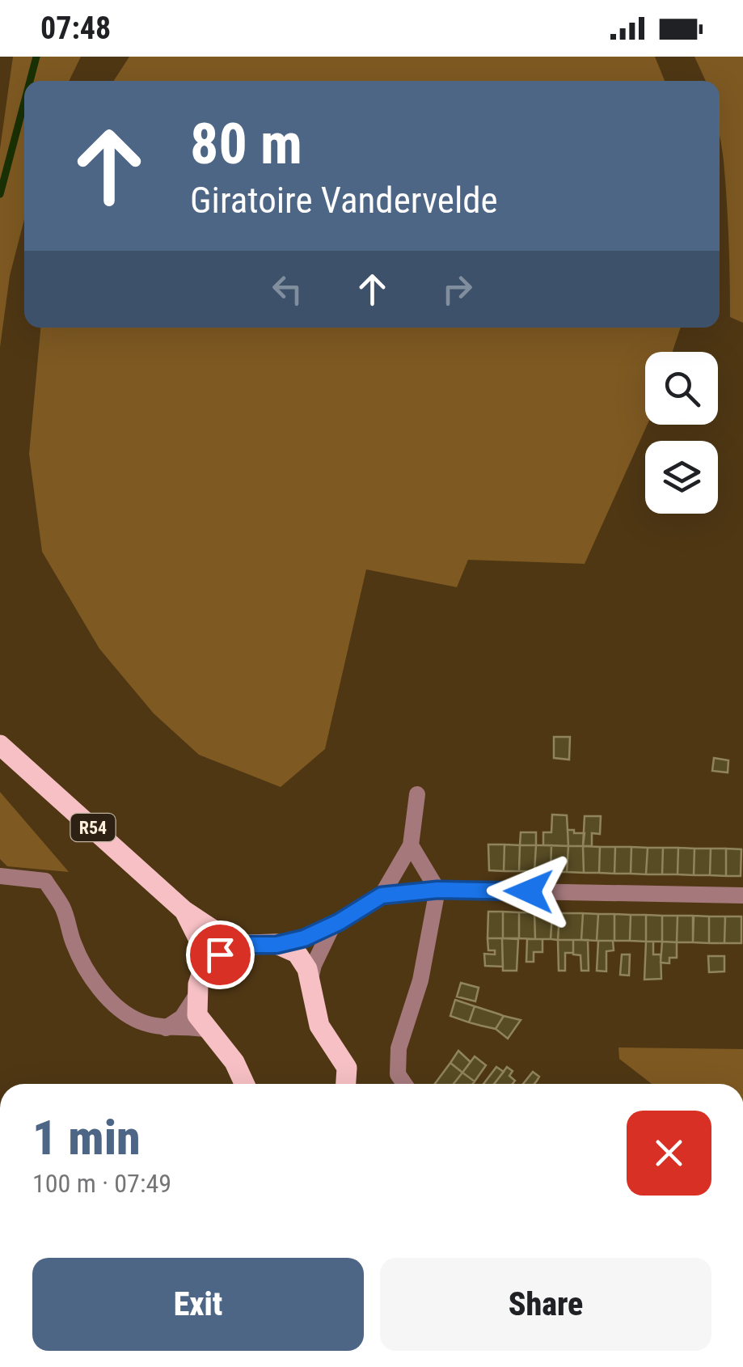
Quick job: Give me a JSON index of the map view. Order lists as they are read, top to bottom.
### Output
{
  "streets": {
    "main road": ["R54"]
  },
  "page": {
    "status": "07:48",
    "turn": ["80 m", "Giratoire Vandervelde"],
    "heading": ["1 min", "100 m · 07:49"],
    "buttons": ["Exit", "Share"]
  }
}
